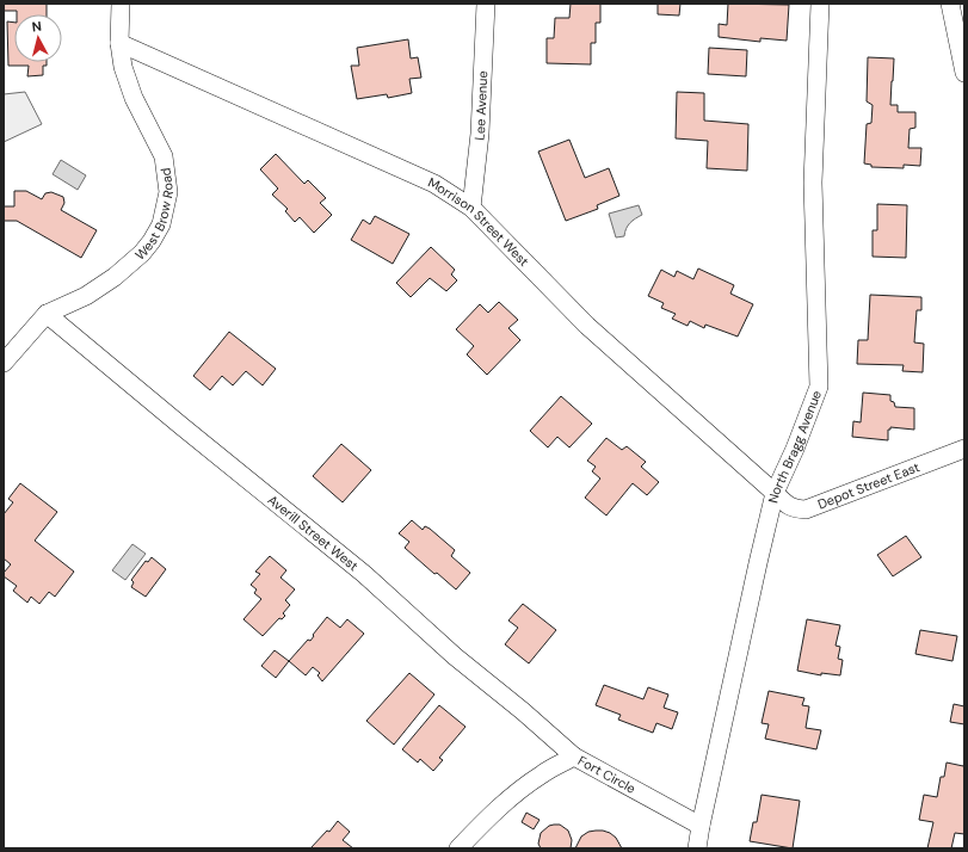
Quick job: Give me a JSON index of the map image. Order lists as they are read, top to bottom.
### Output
{
  "streets": {
    "street": [
      "Lee Avenue",
      "West Brow Road",
      "Morrison Street West",
      "North Bragg Avenue",
      "Depot Street East",
      "Averill Street West",
      "Fort Circle"
    ]
  },
  "crossings": [
    ["Lee Avenue", "Morrison Street West"],
    ["West Brow Road", "Morrison Street West"],
    ["West Brow Road", "Averill Street West"],
    ["Morrison Street West", "North Bragg Avenue"],
    ["Morrison Street West", "Depot Street East"],
    ["North Bragg Avenue", "Depot Street East"],
    ["North Bragg Avenue", "Fort Circle"],
    ["Averill Street West", "Fort Circle"]
  ],
  "north": "top"
}
